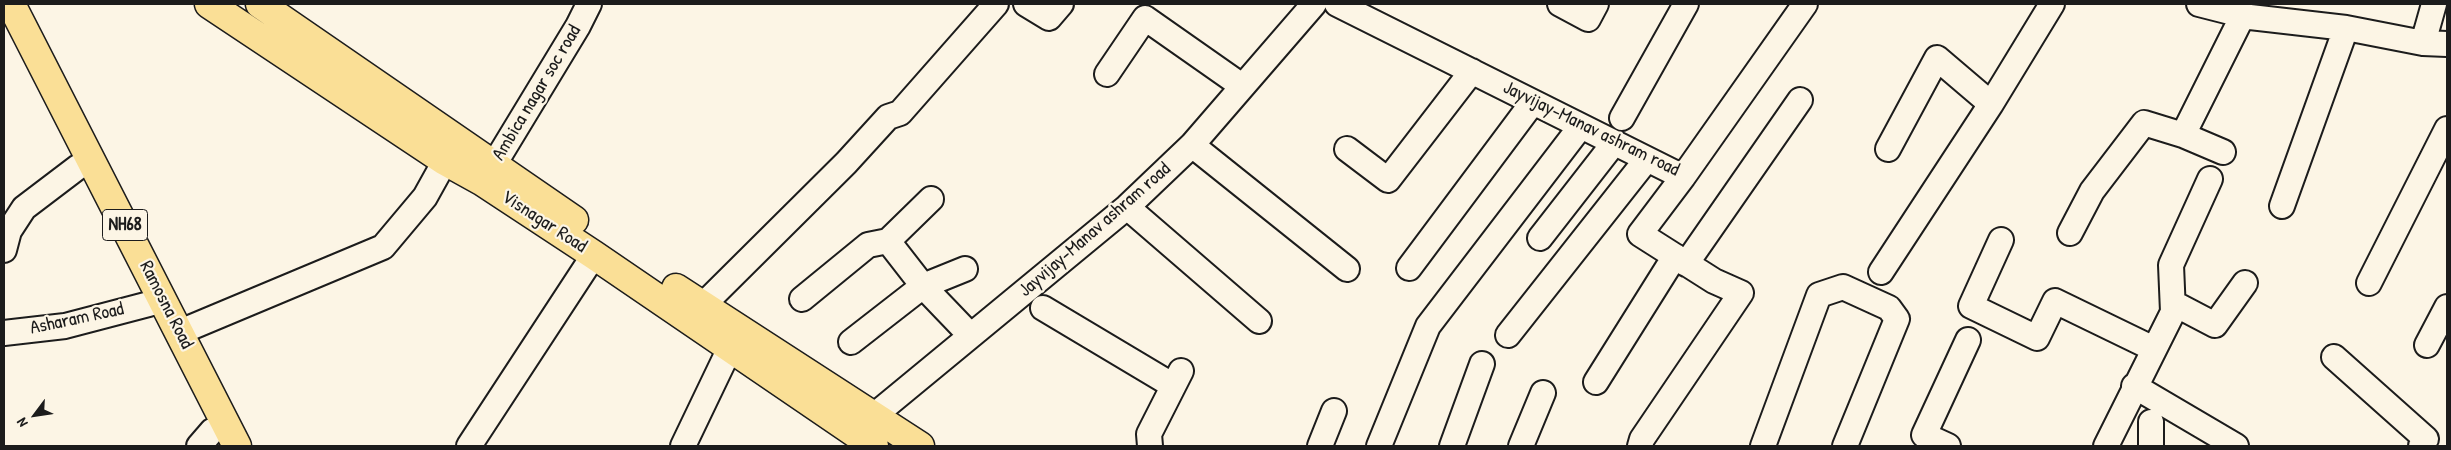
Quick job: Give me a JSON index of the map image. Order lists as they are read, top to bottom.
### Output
{
  "streets": {
    "main road": ["Visnagar Road", "NH68", "Ramosna Road"],
    "street": ["Ambica nagar soc road", "Jayvijay-Manav ashram road", "Asharam Road"]
  },
  "crossings": [
    ["Ambica nagar soc road", "Visnagar Road"],
    ["Jayvijay-Manav ashram road", "Visnagar Road"],
    ["Ramosna Road", "Asharam Road"]
  ],
  "north": "bottom left"
}
